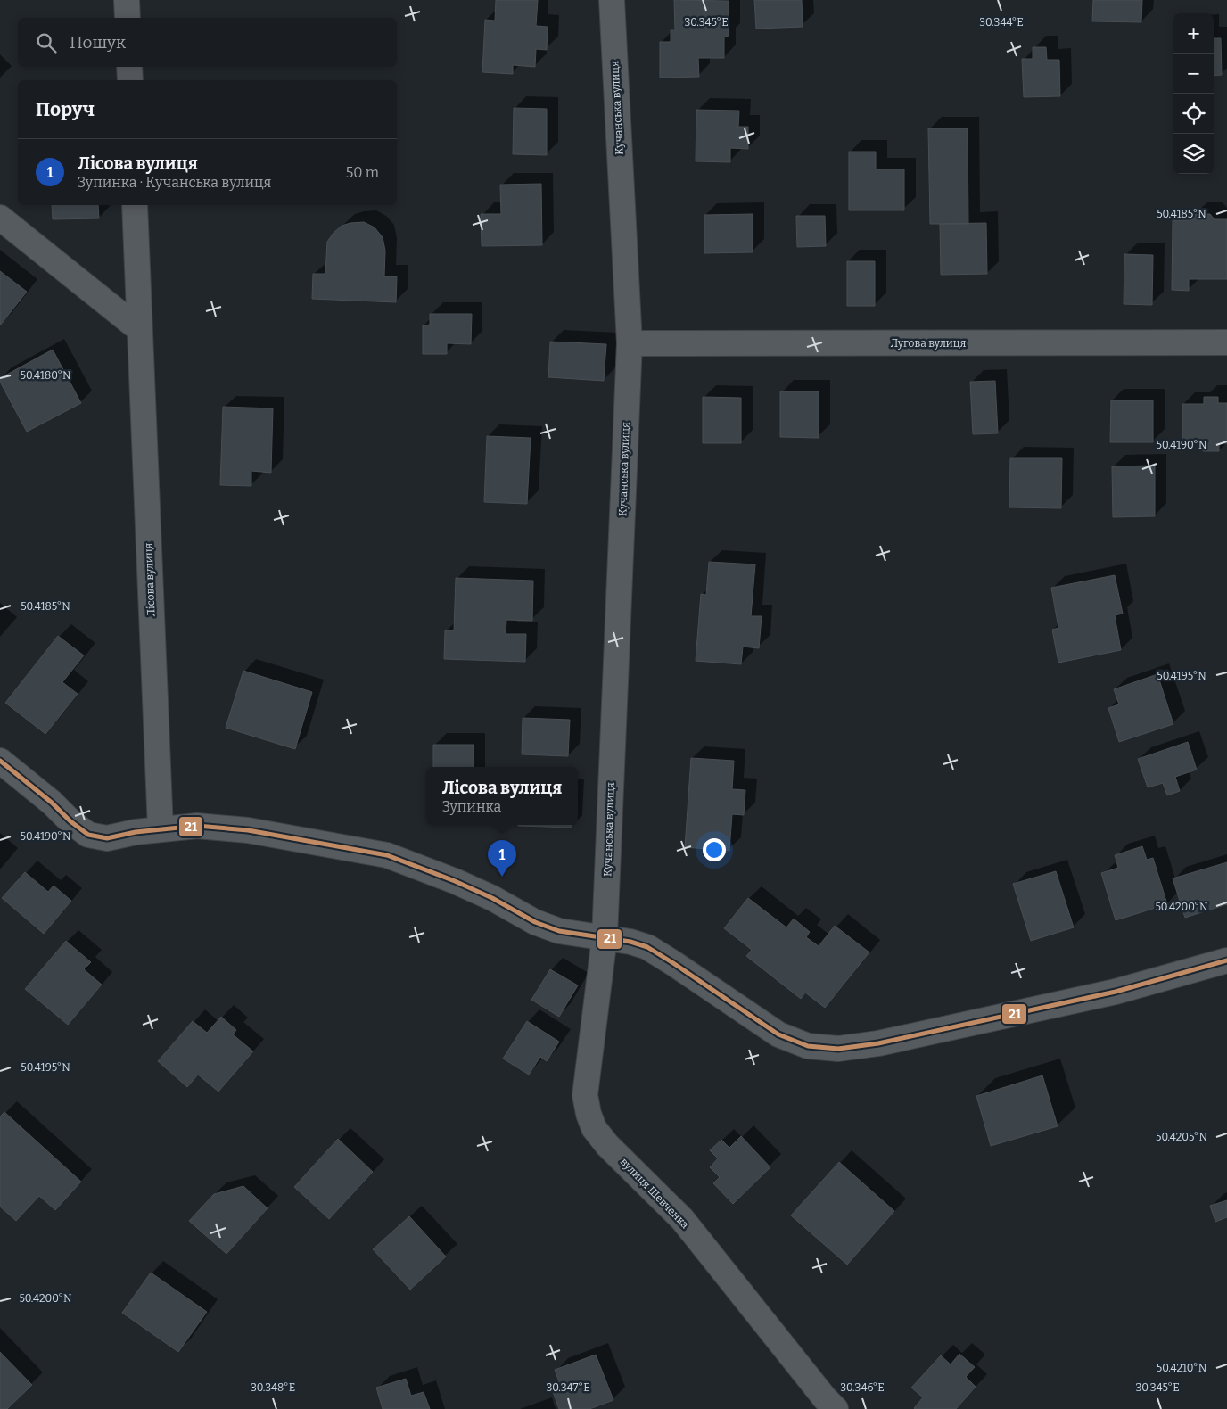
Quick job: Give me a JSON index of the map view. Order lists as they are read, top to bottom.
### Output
{
  "streets": {
    "street": [
      "Кучанська вулиця",
      "Лугова вулиця",
      "Лісова вулиця",
      "вулиця Шевченка"
    ]
  },
  "crossings": [
    ["Кучанська вулиця", "Лугова вулиця"],
    ["Кучанська вулиця", "вулиця Шевченка"]
  ],
  "lines": ["transit line 21"],
  "page": {
    "map_buttons": ["+", "−"],
    "search": "Пошук",
    "heading": "Поруч",
    "list": [
      {
        "mark": "1",
        "name": "Лісова вулиця",
        "note": "Зупинка · Кучанська вулиця",
        "value": "50 m"
      }
    ],
    "popup": ["Лісова вулиця", "Зупинка"],
    "pins": "1"
  },
  "coordinates": [
    "30.345°E",
    "30.344°E",
    "50.4185°N",
    "50.4180°N",
    "50.4190°N",
    "50.4195°N",
    "50.4200°N",
    "50.4205°N",
    "50.4210°N",
    "30.348°E",
    "30.347°E",
    "30.346°E"
  ]
}
